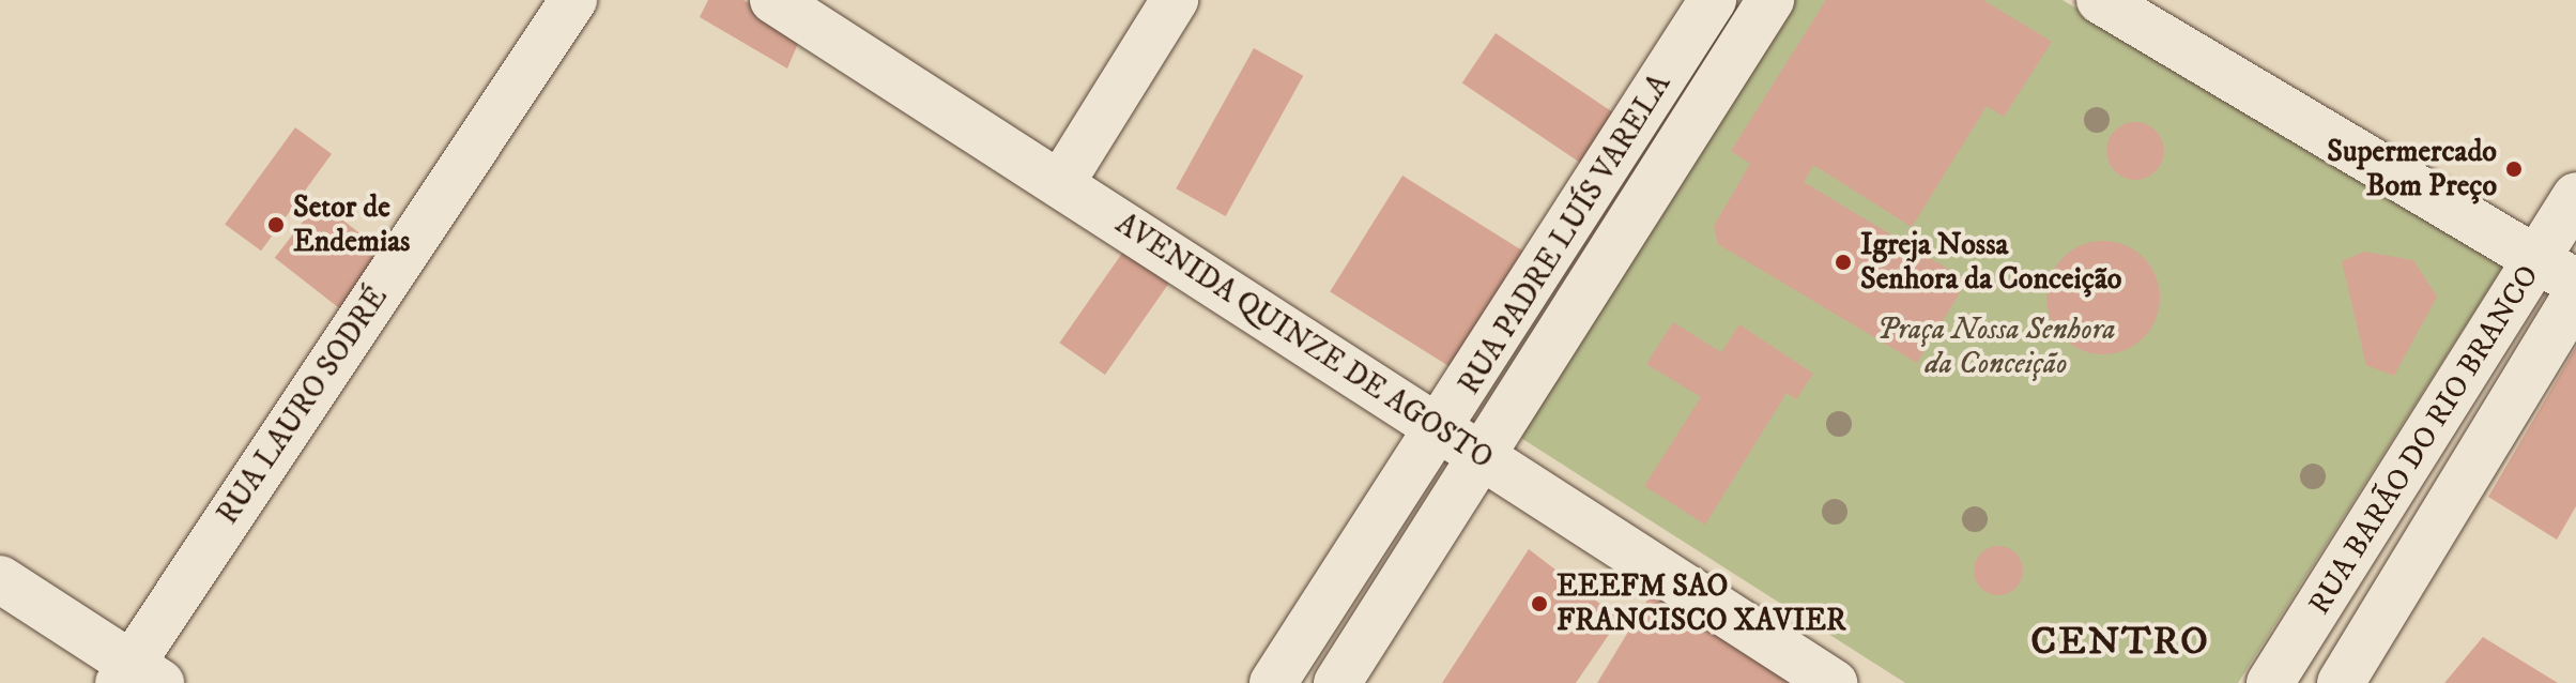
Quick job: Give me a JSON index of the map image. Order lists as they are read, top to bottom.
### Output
{
  "streets": {
    "street": [
      "RUA PADRE LUÍS VARELA",
      "AVENIDA QUINZE DE AGOSTO",
      "RUA LAURO SODRÉ",
      "RUA BARÃO DO RIO BRANCO"
    ]
  },
  "crossings": [
    ["RUA PADRE LUÍS VARELA", "AVENIDA QUINZE DE AGOSTO"]
  ],
  "districts": ["CENTRO"],
  "parks": ["Praça Nossa Senhora da Conceição"],
  "places": [
    "Supermercado Bom Preço",
    "Setor de Endemias",
    "Igreja Nossa Senhora da Conceição",
    "EEEFM SAO FRANCISCO XAVIER"
  ]
}
